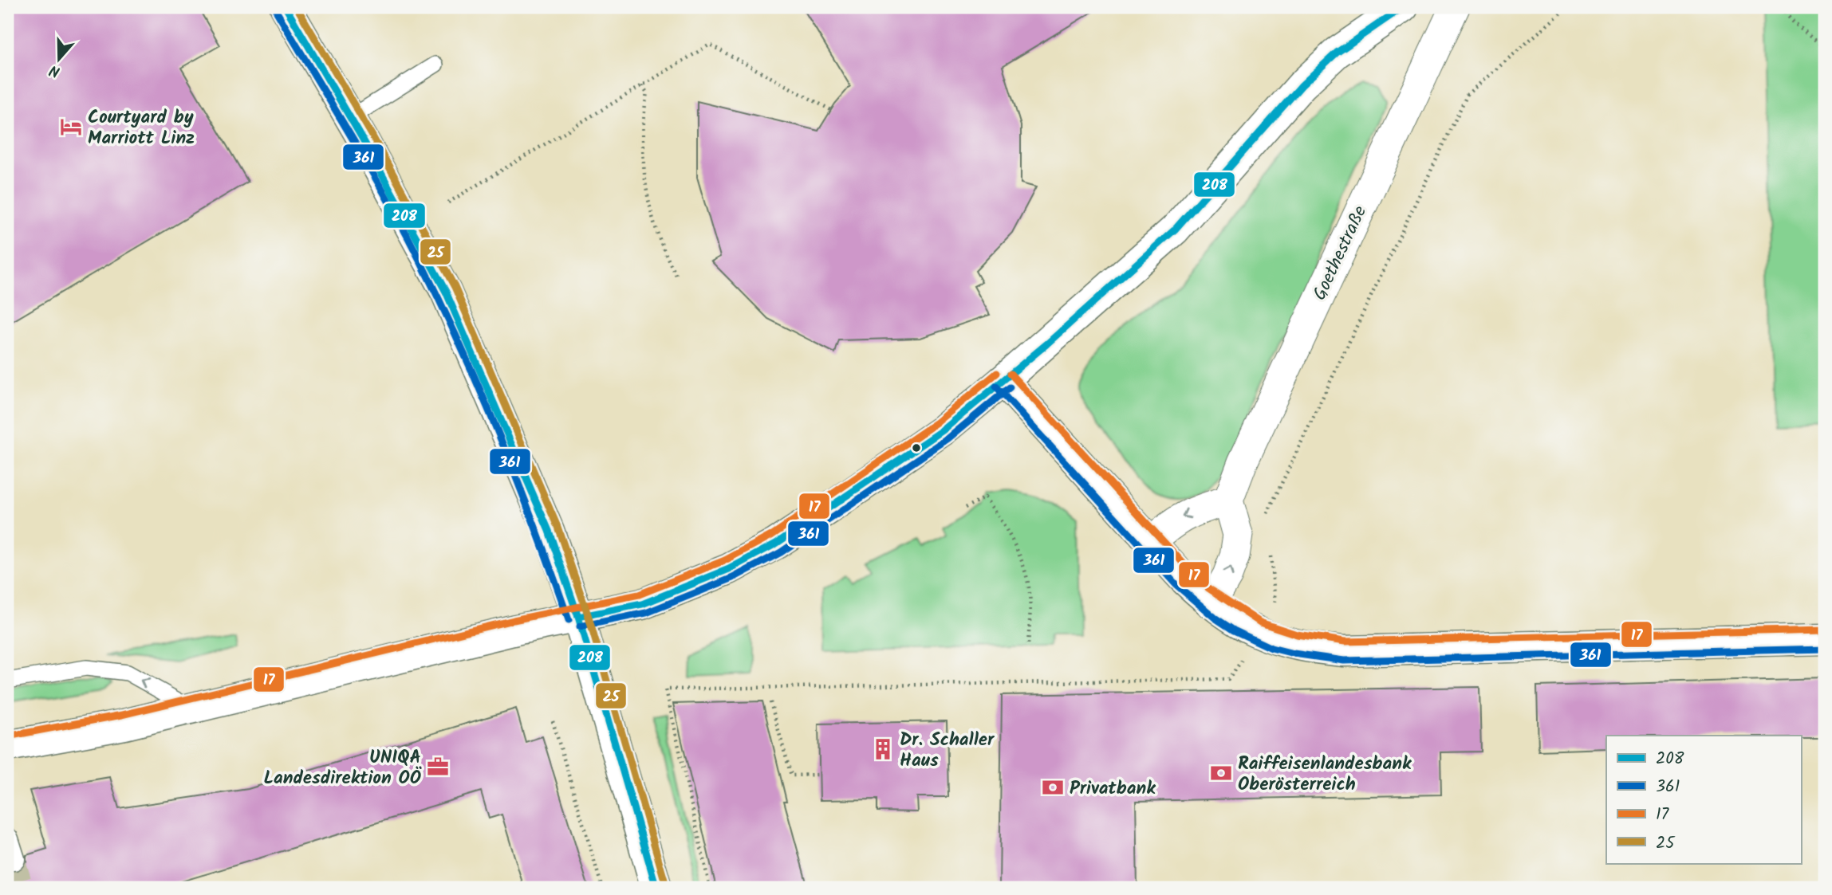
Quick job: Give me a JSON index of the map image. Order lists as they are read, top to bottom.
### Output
{
  "streets": {
    "street": ["Goethestraße"]
  },
  "places": {
    "hotel": ["Courtyard by Marriott Linz"],
    "building": ["Dr. Schaller Haus"],
    "office": ["UNIQA Landesdirektion OÖ"],
    "bank": ["Raiffeisenlandesbank Oberösterreich", "Privatbank"]
  },
  "lines": [
    "transit line 208",
    "transit line 25",
    "transit line 361",
    "transit line 17"
  ],
  "legend": [
    "208",
    "361",
    "17",
    "25"
  ],
  "north": "bottom"
}
